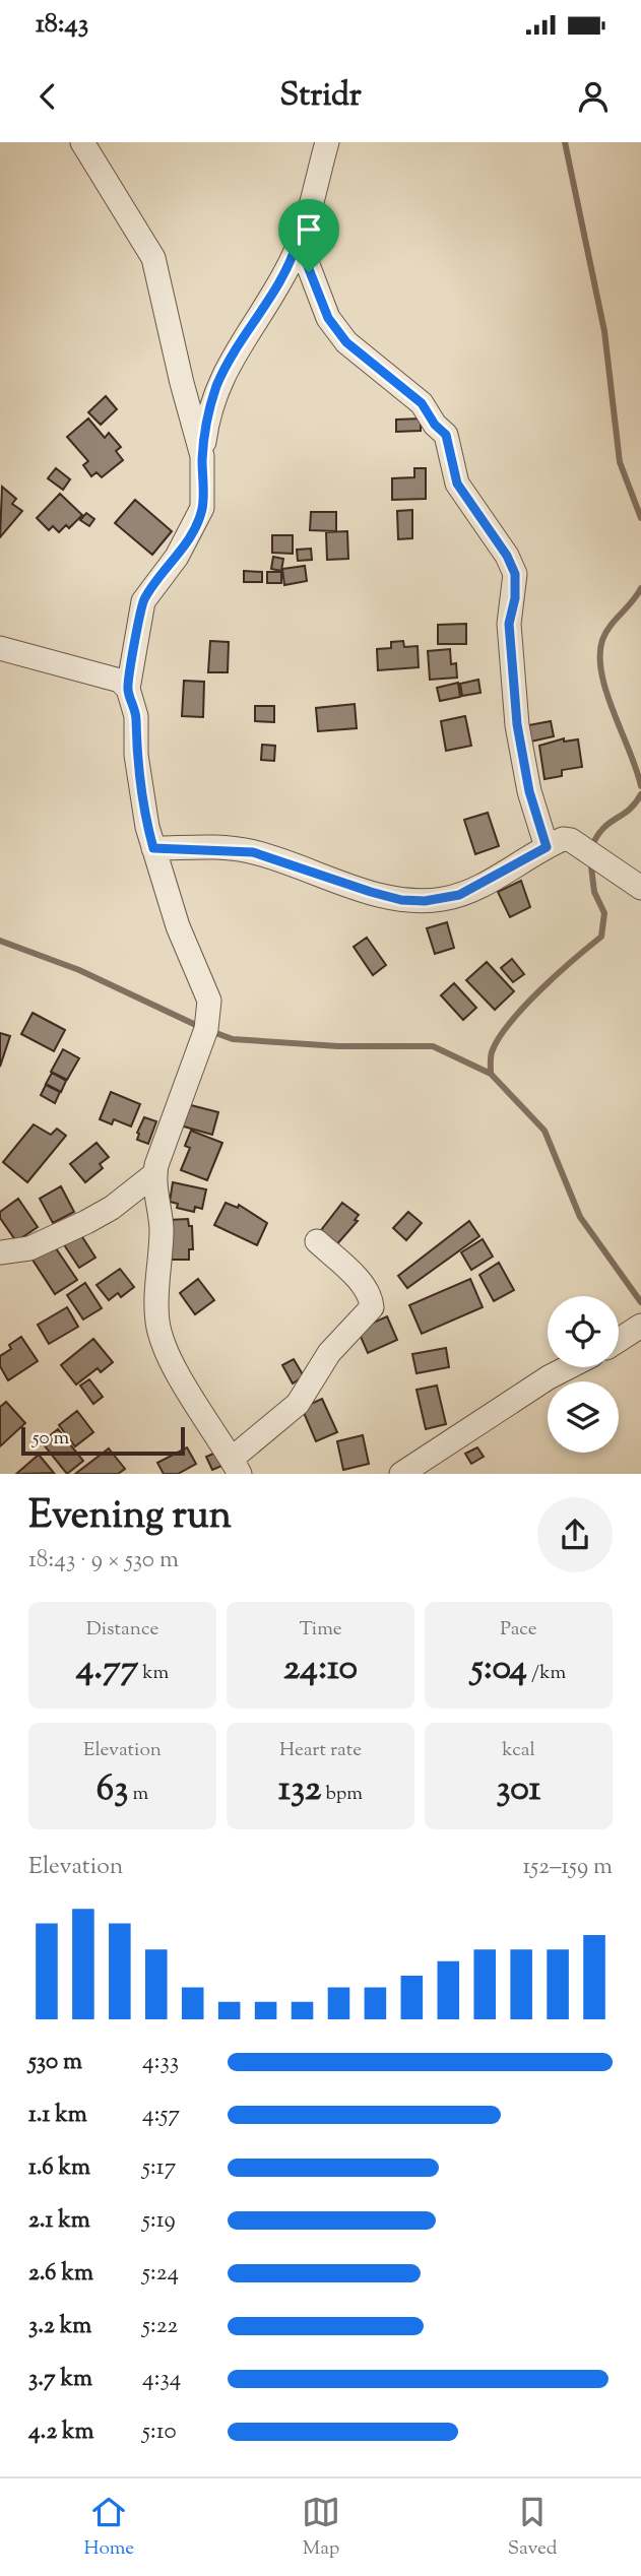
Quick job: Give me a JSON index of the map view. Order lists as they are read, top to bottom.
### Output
{
  "scale_bar": "50 m",
  "page": {
    "status": "18:43",
    "header": "Stridr",
    "scale": "50 m",
    "heading": ["Evening run", "18:43 · 9 × 530 m"],
    "stats": [
      ["Distance", "4.77 km"],
      ["Time", "24:10"],
      ["Pace", "5:04 /km"],
      ["Elevation", "63 m"],
      ["Heart rate", "132 bpm"],
      ["kcal", "301"]
    ],
    "chart": ["Elevation", "152–159 m"],
    "list": [
      {
        "name": "530 m",
        "note": "4:33"
      },
      {
        "name": "1.1 km",
        "note": "4:57"
      },
      {
        "name": "1.6 km",
        "note": "5:17"
      },
      {
        "name": "2.1 km",
        "note": "5:19"
      },
      {
        "name": "2.6 km",
        "note": "5:24"
      },
      {
        "name": "3.2 km",
        "note": "5:22"
      },
      {
        "name": "3.7 km",
        "note": "4:34"
      },
      {
        "name": "4.2 km",
        "note": "5:10"
      }
    ],
    "tabs": ["Home", "Map", "Saved"]
  }
}
